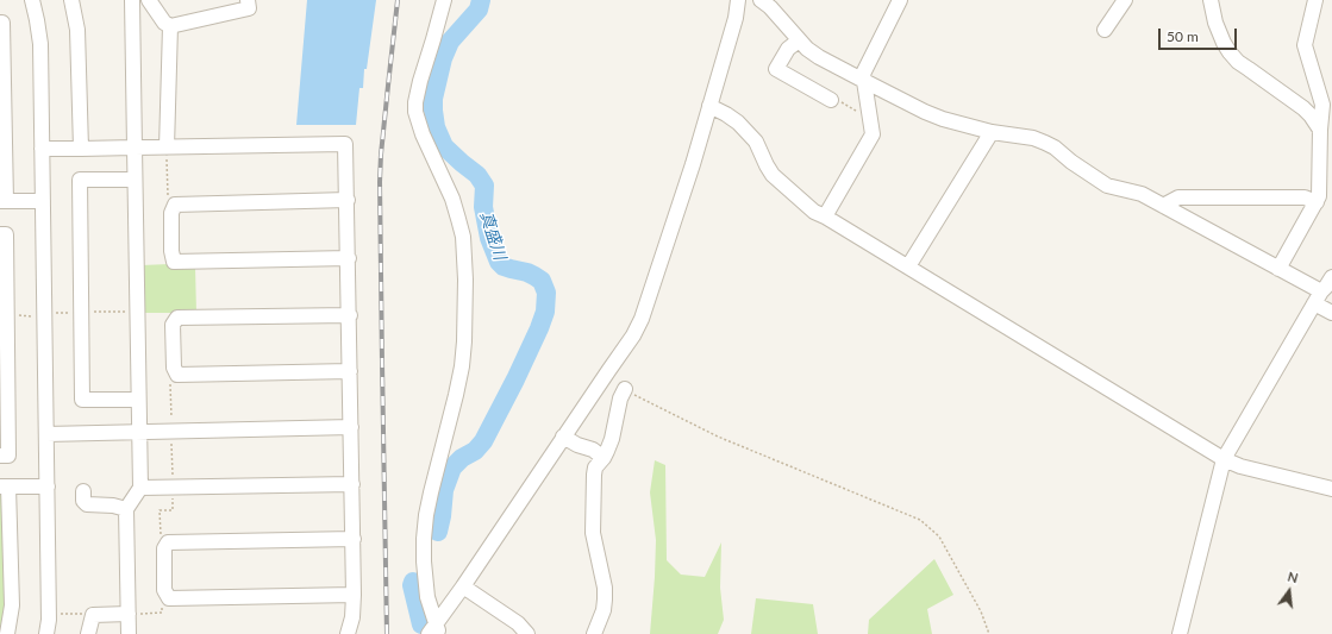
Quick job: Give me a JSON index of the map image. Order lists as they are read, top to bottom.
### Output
{
  "water": ["真盛川"],
  "scale_bar": "50 m",
  "north": "top"
}
